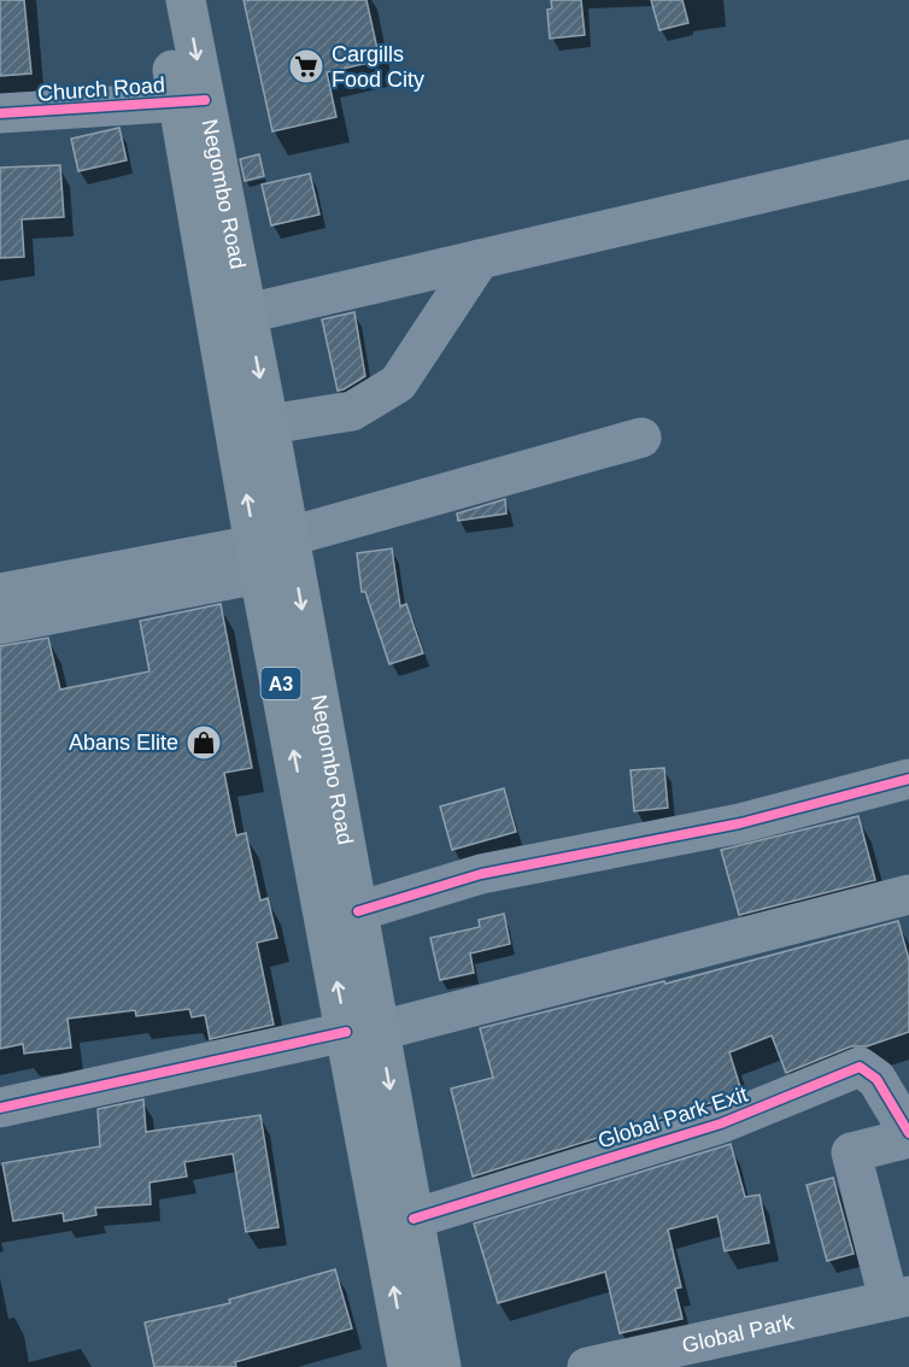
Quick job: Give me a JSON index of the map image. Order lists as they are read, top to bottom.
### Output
{
  "streets": {
    "highway": ["Negombo Road", "A3"],
    "street": ["Church Road", "Global Park Exit", "Global Park"]
  },
  "crossings": [
    ["Church Road", "Negombo Road"],
    ["Negombo Road", "Global Park Exit"],
    ["Global Park Exit", "Global Park"]
  ],
  "places": {
    "supermarket": ["Cargills Food City"],
    "shop": ["Abans Elite"]
  }
}
